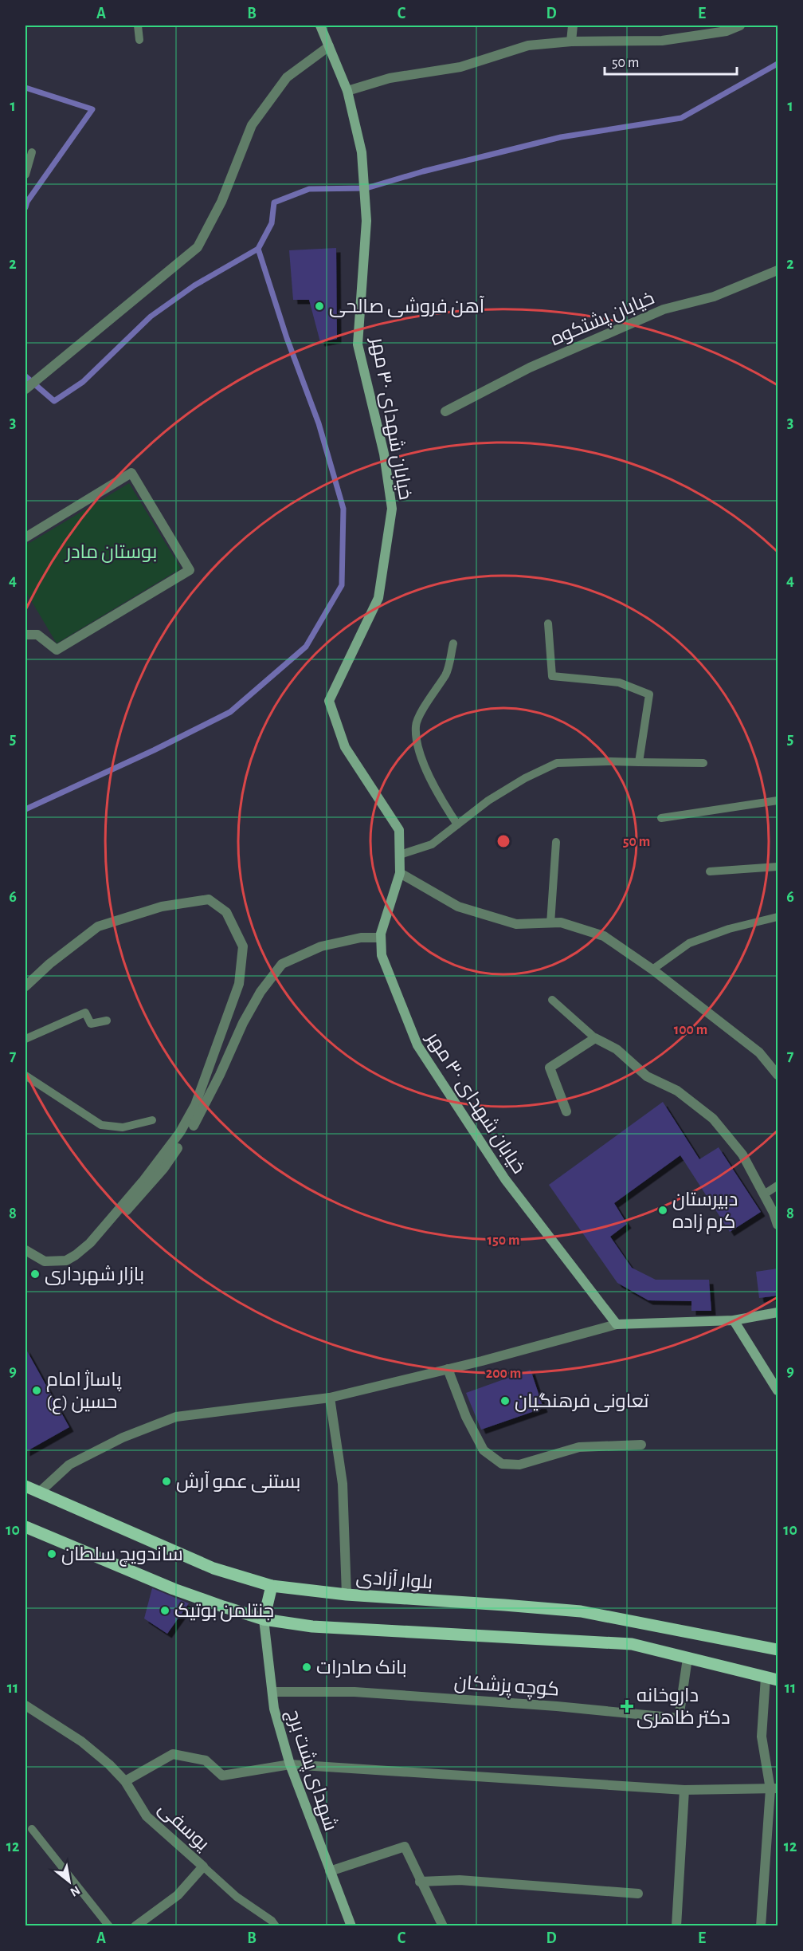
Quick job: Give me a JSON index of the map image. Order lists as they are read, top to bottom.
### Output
{
  "streets": {
    "main road": ["خیابان شهدای ۳۰ مهر", "بلوار آزادی", "شهدای پشت برج"],
    "street": ["خیابان پشتکوه", "کوچه پزشکان", "یوسفی"]
  },
  "crossings": [
    ["کوچه پزشکان", "شهدای پشت برج"]
  ],
  "parks": ["بوستان مادر"],
  "places": {
    "other": [
      "آهن فروشی صالحی",
      "دبیرستان کرم زاده",
      "بازار شهرداری",
      "پاساژ امام حسین (ع)",
      "تعاونی فرهنگیان",
      "بستنی عمو آرش",
      "ساندویچ سلطان",
      "جنتلمن بوتیک",
      "بانک صادرات"
    ],
    "health": ["داروخانه دکتر ظاهری"]
  },
  "scale_bar": "50 m",
  "north": "bottom right",
  "grid": {
    "columns": [
      "A",
      "B",
      "C",
      "D",
      "E"
    ],
    "rows": [
      "1",
      "2",
      "3",
      "4",
      "5",
      "6",
      "7",
      "8",
      "9",
      "10",
      "11",
      "12"
    ]
  },
  "rings": [
    "50 m",
    "100 m",
    "150 m",
    "200 m"
  ]
}
